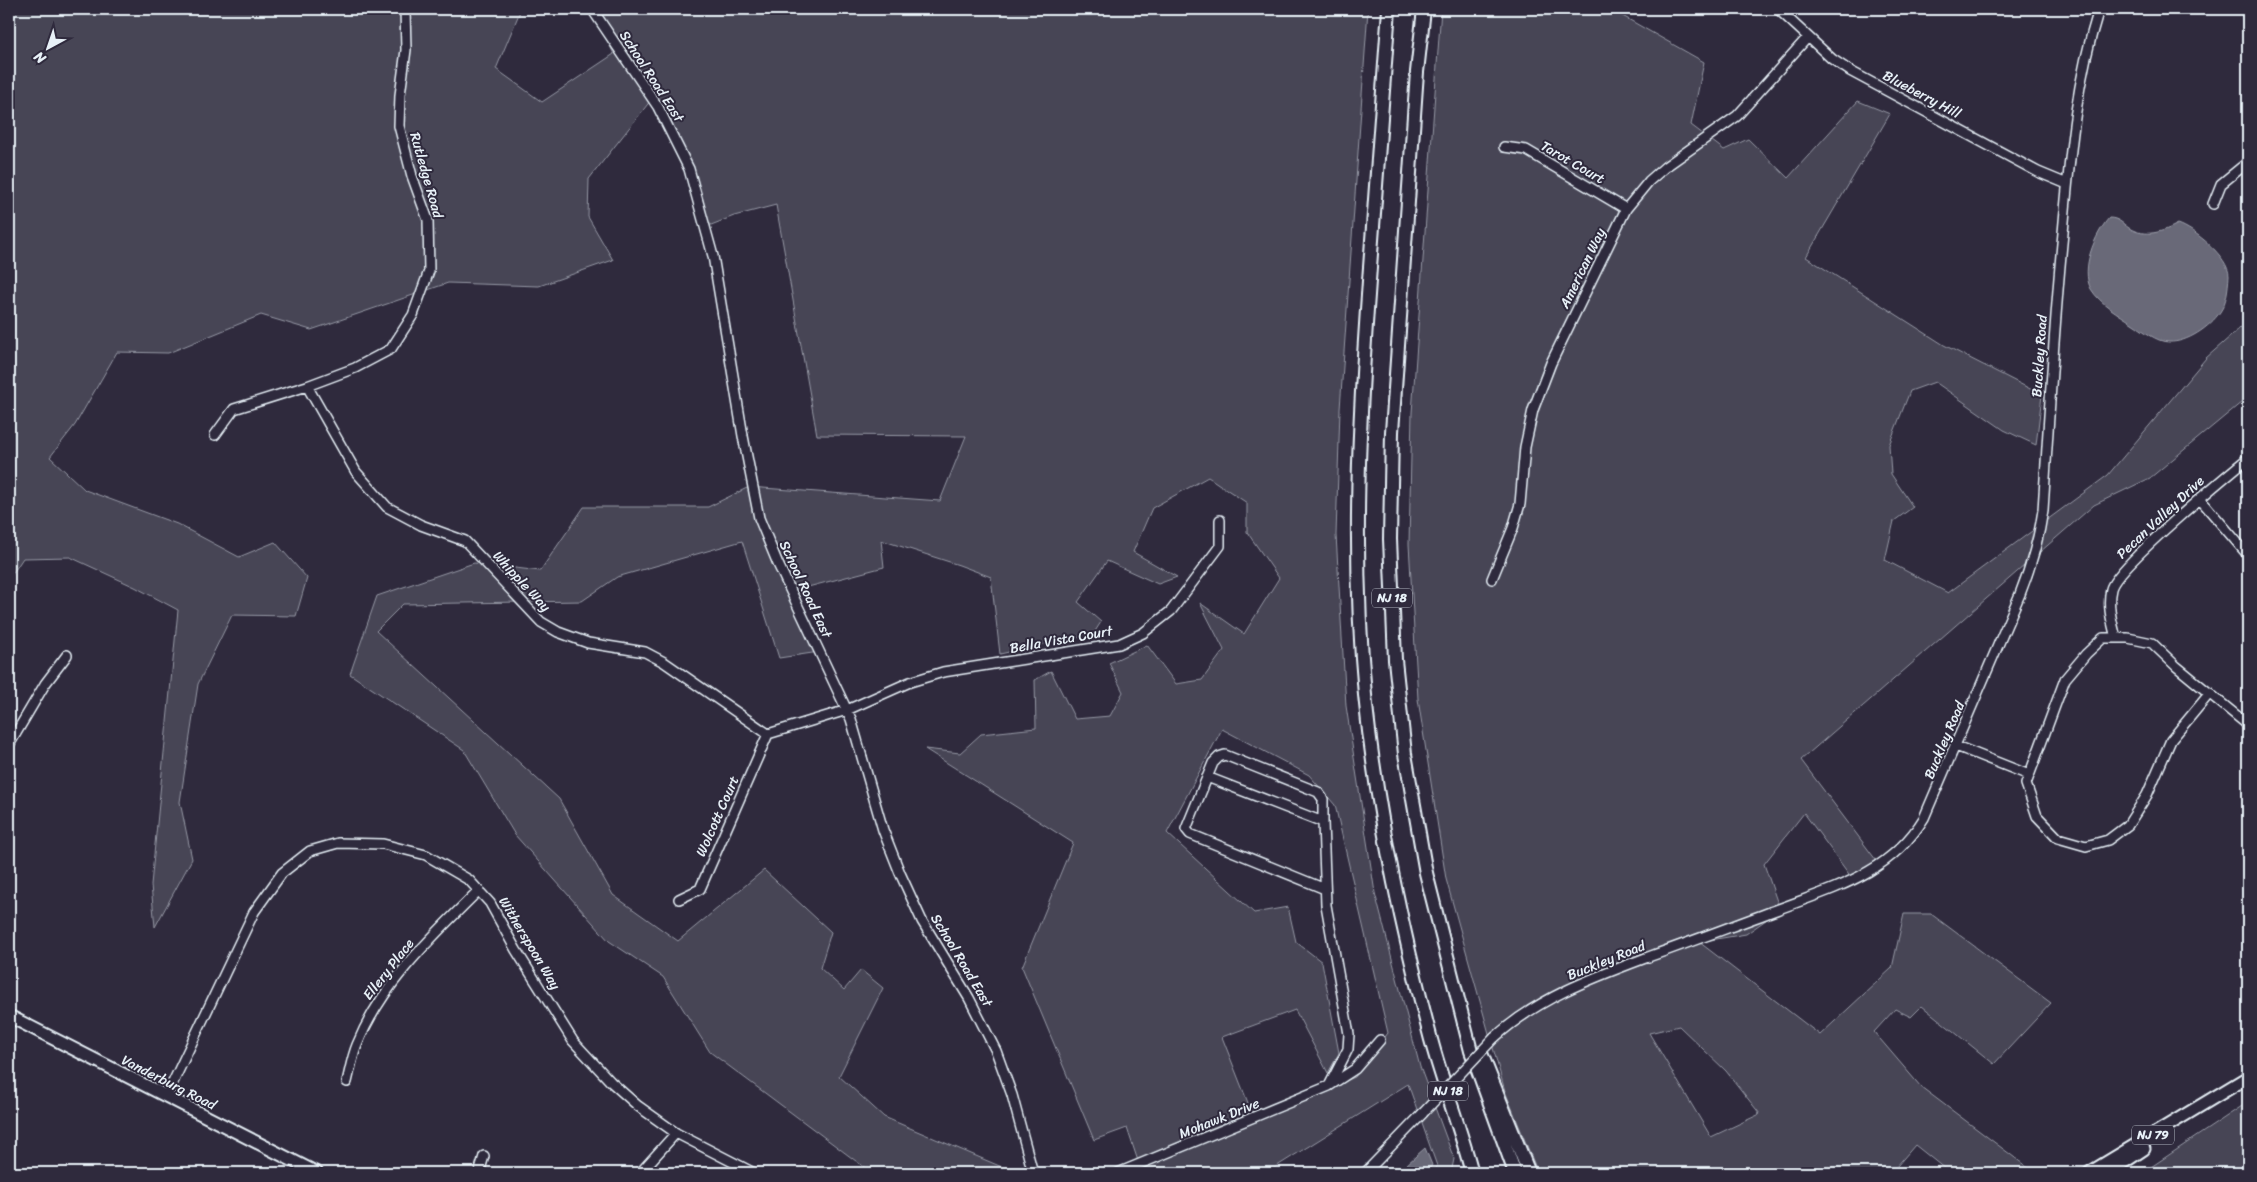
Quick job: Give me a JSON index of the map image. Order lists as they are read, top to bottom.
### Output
{
  "streets": {
    "highway": ["NJ 18"],
    "main road": ["Vanderburg Road", "NJ 79"],
    "street": [
      "School Road East",
      "Blueberry Hill",
      "Tarot Court",
      "Rutledge Road",
      "American Way",
      "Buckley Road",
      "Pecan Valley Drive",
      "Whipple Way",
      "Bella Vista Court",
      "Wolcott Court",
      "Witherspoon Way",
      "Ellery Place",
      "Mohawk Drive"
    ]
  },
  "crossings": [
    ["School Road East", "Bella Vista Court"],
    ["Blueberry Hill", "American Way"],
    ["Blueberry Hill", "Buckley Road"],
    ["Tarot Court", "American Way"],
    ["Rutledge Road", "Whipple Way"],
    ["Whipple Way", "Bella Vista Court"],
    ["Whipple Way", "Wolcott Court"],
    ["Bella Vista Court", "Wolcott Court"],
    ["Witherspoon Way", "Ellery Place"],
    ["Witherspoon Way", "Vanderburg Road"]
  ],
  "north": "bottom left"
}
